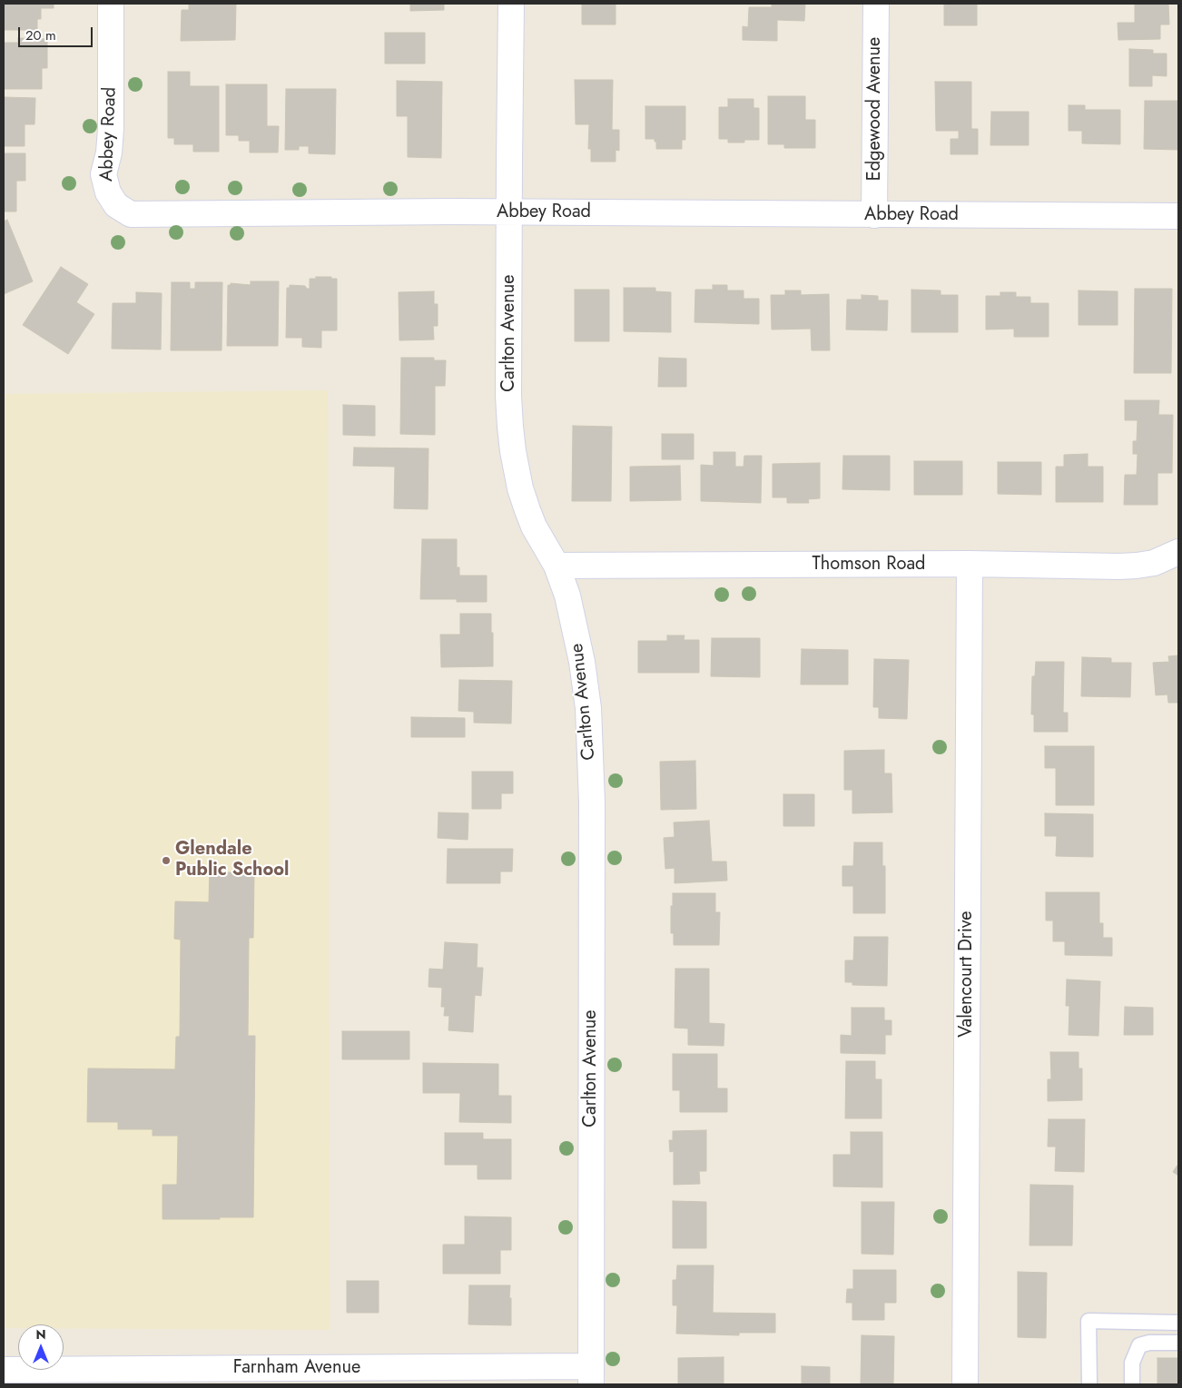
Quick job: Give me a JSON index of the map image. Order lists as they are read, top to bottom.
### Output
{
  "streets": {
    "street": [
      "Edgewood Avenue",
      "Abbey Road",
      "Carlton Avenue",
      "Thomson Road",
      "Valencourt Drive",
      "Farnham Avenue"
    ]
  },
  "crossings": [
    ["Edgewood Avenue", "Abbey Road"],
    ["Abbey Road", "Carlton Avenue"],
    ["Carlton Avenue", "Thomson Road"],
    ["Carlton Avenue", "Farnham Avenue"],
    ["Thomson Road", "Valencourt Drive"]
  ],
  "places": ["Glendale Public School"],
  "scale_bar": "20 m",
  "north": "top"
}
